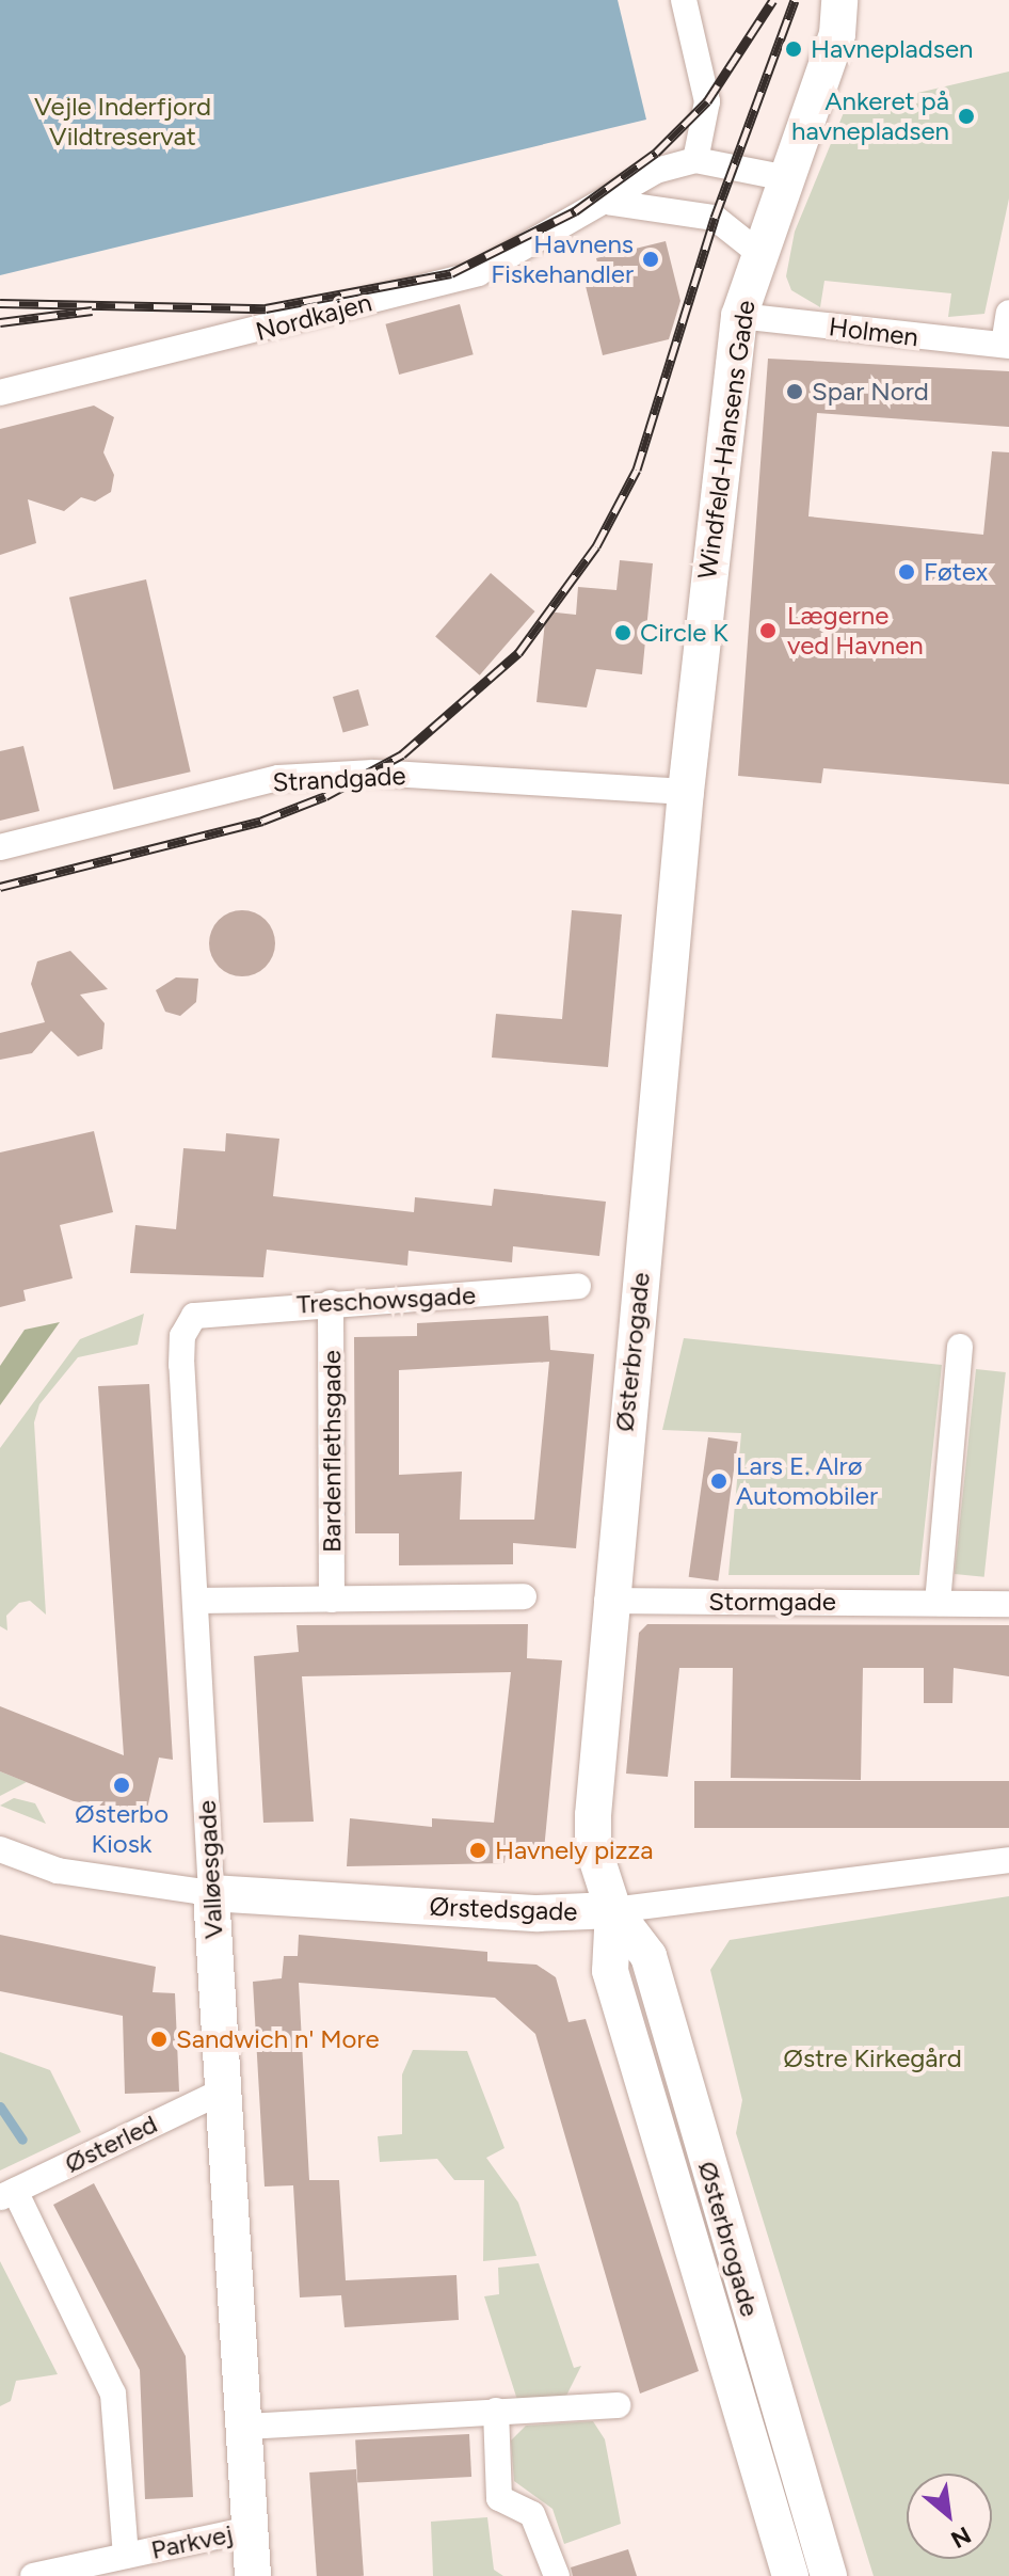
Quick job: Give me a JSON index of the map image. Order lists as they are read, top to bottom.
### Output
{
  "streets": {
    "main road": [
      "Windfeld-Hansens Gade",
      "Østerbrogade",
      "Valløesgade",
      "Ørstedsgade"
    ],
    "street": [
      "Nordkajen",
      "Holmen",
      "Strandgade",
      "Treschowsgade",
      "Bardenflethsgade",
      "Stormgade",
      "Østerled",
      "Parkvej"
    ]
  },
  "crossings": [
    ["Nordkajen", "Windfeld-Hansens Gade"],
    ["Holmen", "Windfeld-Hansens Gade"],
    ["Windfeld-Hansens Gade", "Strandgade"],
    ["Windfeld-Hansens Gade", "Østerbrogade"],
    ["Strandgade", "Østerbrogade"],
    ["Treschowsgade", "Bardenflethsgade"],
    ["Treschowsgade", "Valløesgade"],
    ["Østerbrogade", "Stormgade"],
    ["Østerbrogade", "Ørstedsgade"],
    ["Valløesgade", "Ørstedsgade"],
    ["Valløesgade", "Østerled"],
    ["Valløesgade", "Parkvej"]
  ],
  "parks": ["Vejle Inderfjord Vildtreservat", "Østre Kirkegård"],
  "places": [
    "Havnepladsen",
    "Ankeret på havnepladsen",
    "Havnens Fiskehandler",
    "Spar Nord",
    "Føtex",
    "Lægerne ved Havnen",
    "Circle K",
    "Lars E. Alrø Automobiler",
    "Østerbo Kiosk",
    "Havnely pizza",
    "Sandwich n' More"
  ],
  "north": "bottom right"
}
